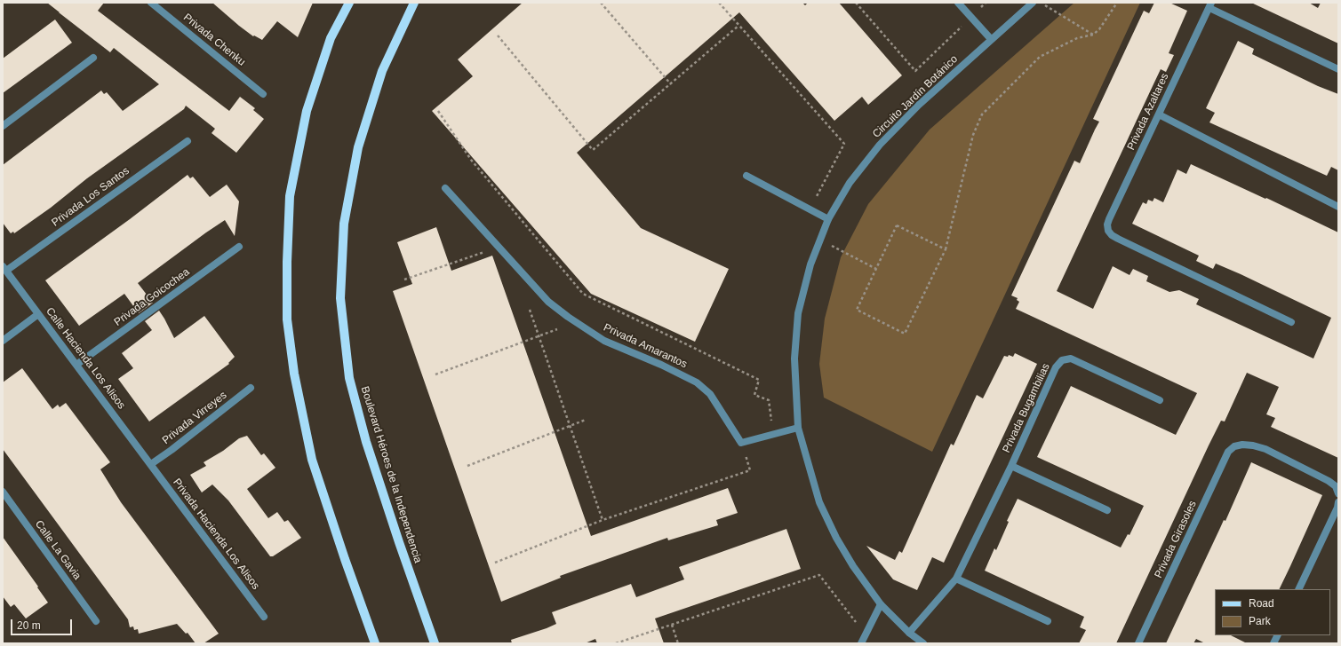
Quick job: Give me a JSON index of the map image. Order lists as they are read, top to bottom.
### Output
{
  "streets": {
    "main road": ["Boulevard Héroes de la Independencia"],
    "street": [
      "Privada Chenku",
      "Circuito Jardín Botánico",
      "Privada Azaltares",
      "Privada Los Santos",
      "Privada Goicochea",
      "Privada Amarantos",
      "Calle Hacienda Los Alisos",
      "Privada Bugambilias",
      "Privada Virreyes",
      "Privada Hacienda Los Alisos",
      "Privada Girasoles",
      "Calle La Gavia"
    ]
  },
  "crossings": [
    ["Circuito Jardín Botánico", "Privada Bugambilias"],
    ["Privada Los Santos", "Calle Hacienda Los Alisos"],
    ["Privada Goicochea", "Calle Hacienda Los Alisos"],
    ["Calle Hacienda Los Alisos", "Privada Virreyes"],
    ["Calle Hacienda Los Alisos", "Privada Hacienda Los Alisos"],
    ["Privada Virreyes", "Privada Hacienda Los Alisos"]
  ],
  "legend": ["Road", "Park"],
  "scale_bar": "20 m"
}
